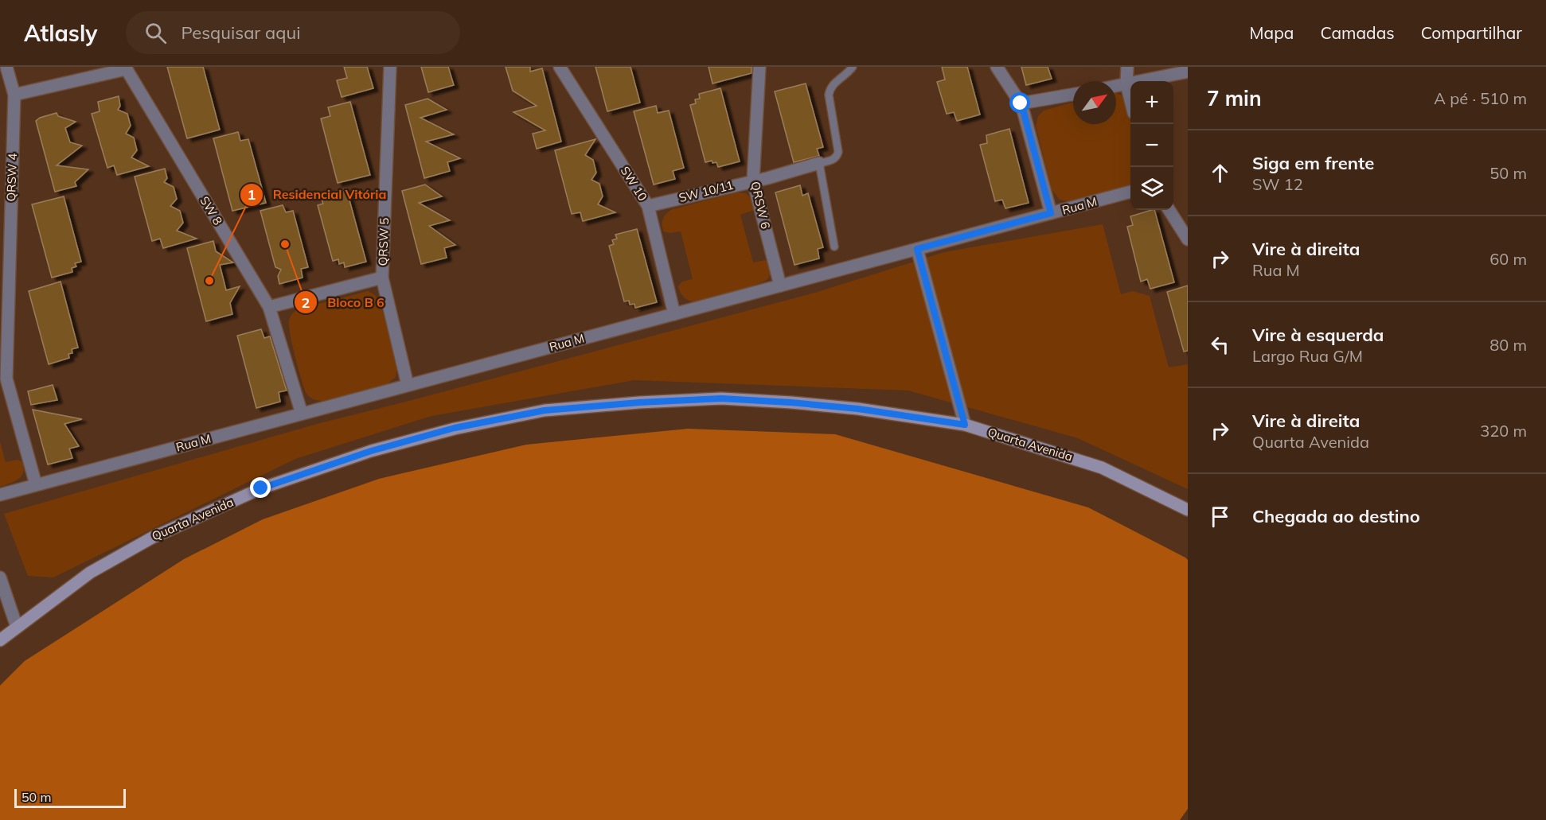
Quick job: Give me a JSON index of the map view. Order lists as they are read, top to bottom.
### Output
{
  "streets": {
    "main road": ["Quarta Avenida"],
    "street": [
      "QRSW 4",
      "SW 10",
      "SW 10/11",
      "QRSW 6",
      "Rua M",
      "SW 8",
      "QRSW 5"
    ]
  },
  "crossings": [
    ["QRSW 4", "Rua M"],
    ["SW 10", "SW 10/11"],
    ["SW 10", "Rua M"],
    ["SW 10/11", "QRSW 6"],
    ["QRSW 6", "Rua M"],
    ["Rua M", "SW 8"],
    ["Rua M", "QRSW 5"]
  ],
  "places": ["Bloco B 6", "Residencial Vitória"],
  "scale_bar": "50 m",
  "north": "top right",
  "page": {
    "header": "Atlasly",
    "search": "Pesquisar aqui",
    "nav": ["Mapa", "Camadas", "Compartilhar"],
    "heading": ["7 min", "A pé · 510 m"],
    "map_buttons": ["+", "−"],
    "list": [
      ["Siga em frente", "SW 12", "50 m"],
      ["Vire à direita", "Rua M", "60 m"],
      ["Vire à esquerda", "Largo Rua G/M", "80 m"],
      ["Vire à direita", "Quarta Avenida", "320 m"],
      "Chegada ao destino"
    ],
    "scale": "50 m"
  }
}
